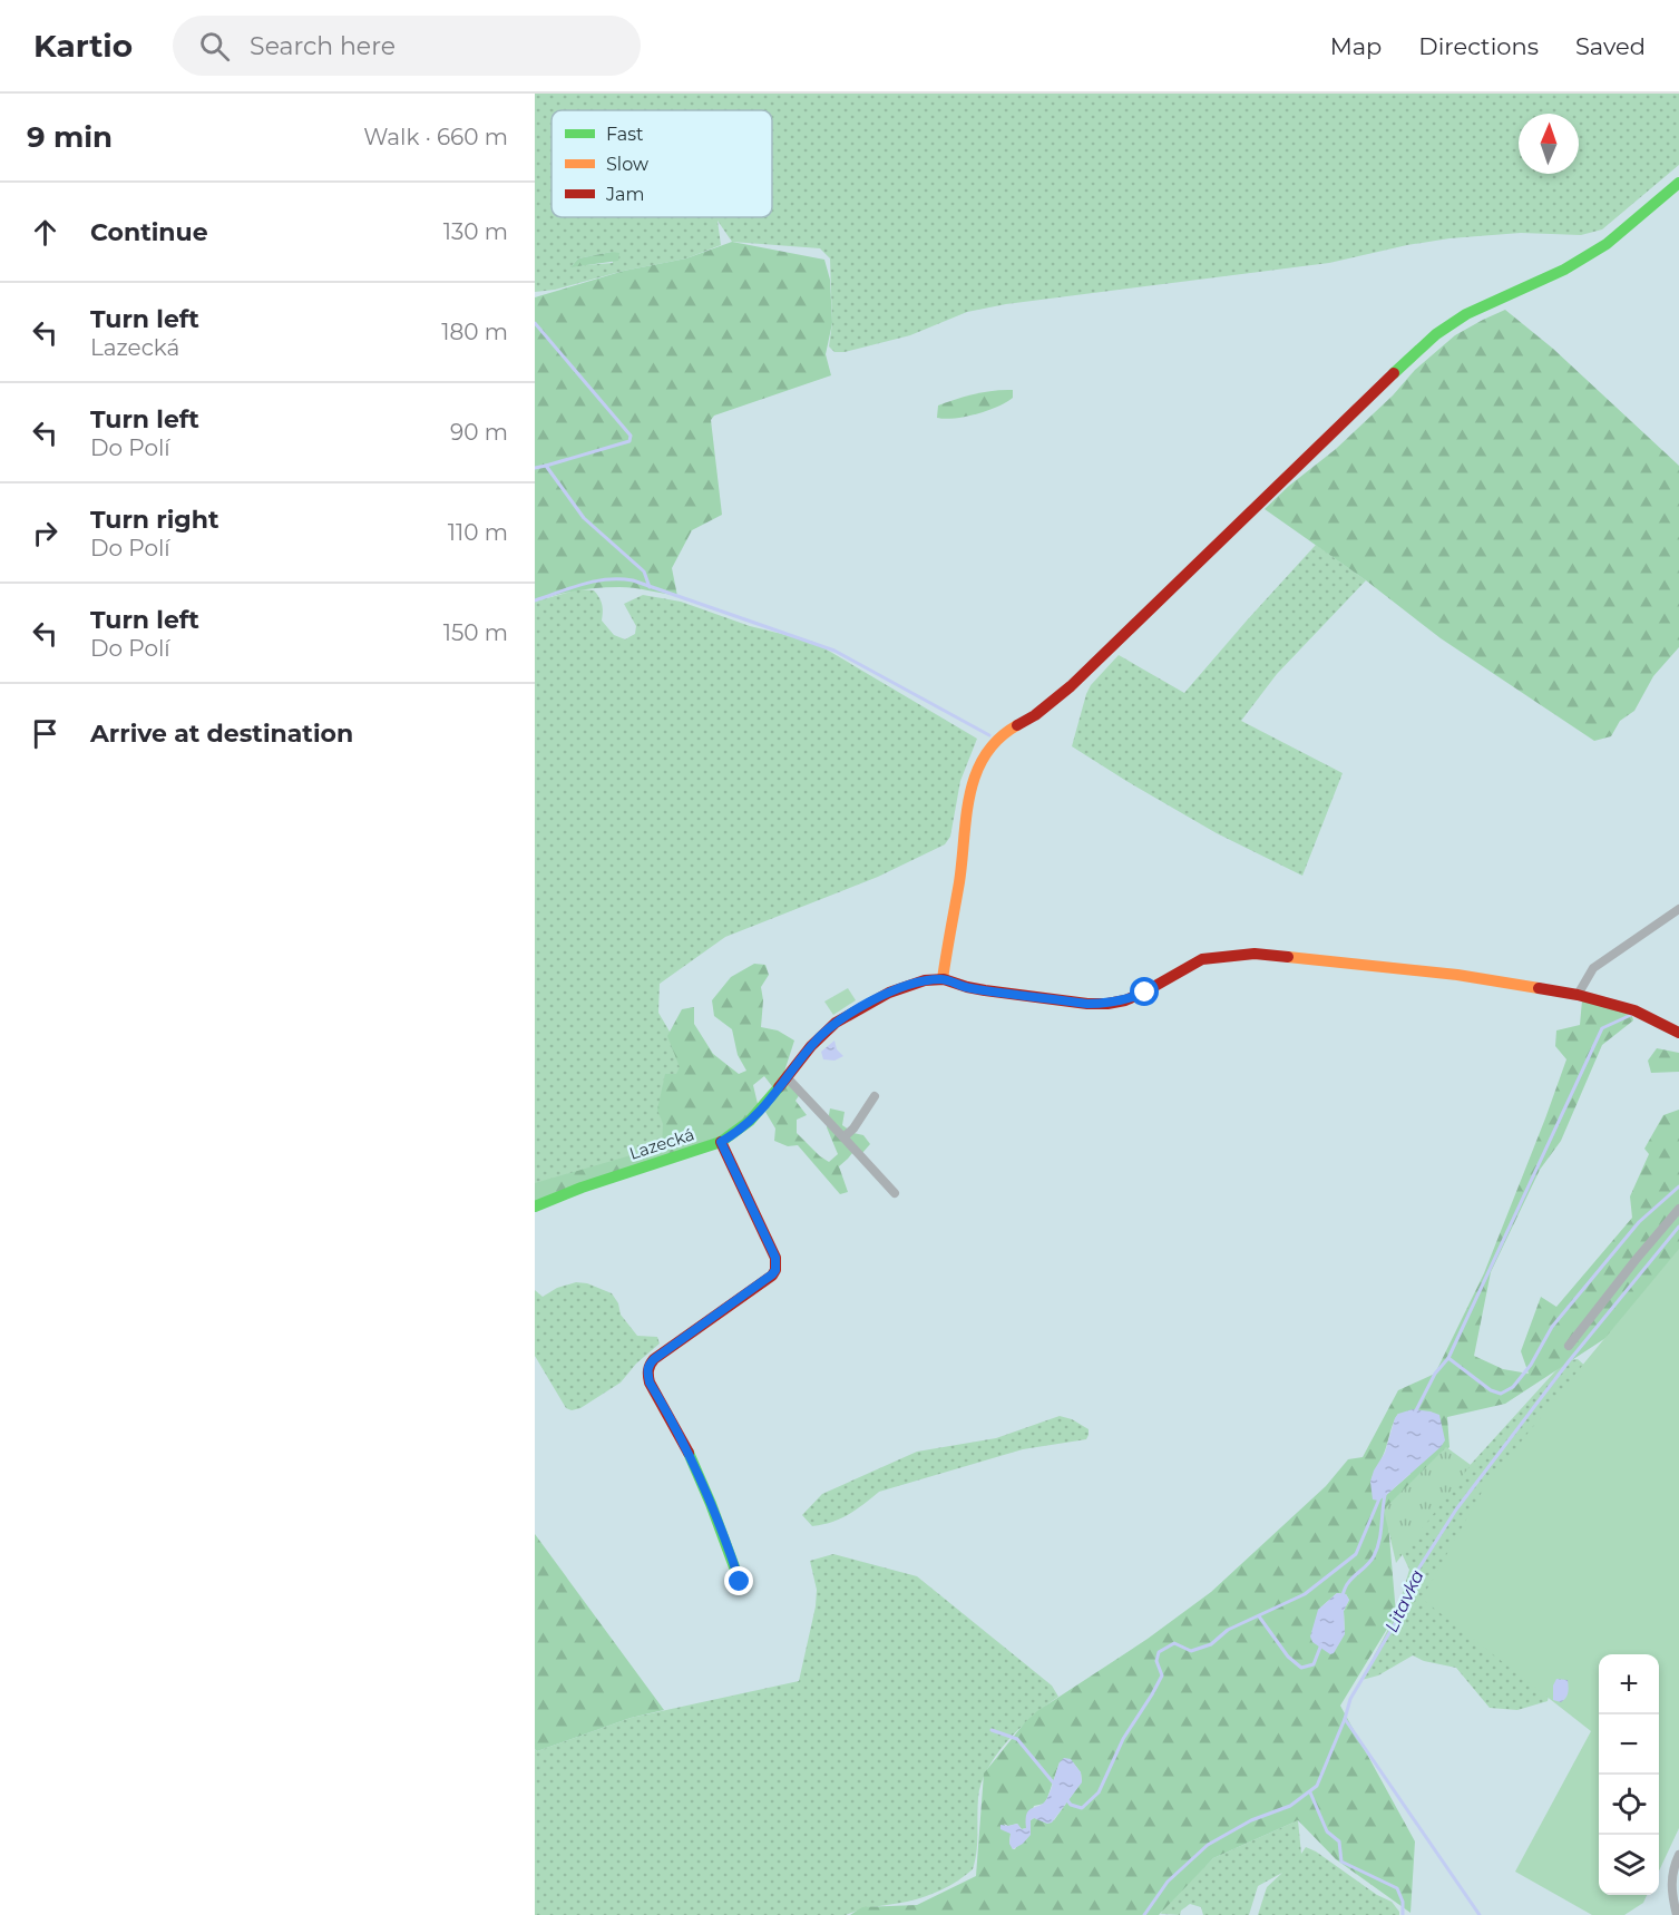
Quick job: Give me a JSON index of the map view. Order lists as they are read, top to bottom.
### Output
{
  "streets": {
    "street": ["Lazecká"]
  },
  "water": ["Litavka"],
  "legend": ["Fast", "Slow", "Jam"],
  "north": "top",
  "page": {
    "header": "Kartio",
    "search": "Search here",
    "nav": ["Map", "Directions", "Saved"],
    "heading": ["9 min", "Walk · 660 m"],
    "list": [
      ["Continue", "130 m"],
      ["Turn left", "Lazecká", "180 m"],
      ["Turn left", "Do Polí", "90 m"],
      ["Turn right", "Do Polí", "110 m"],
      ["Turn left", "Do Polí", "150 m"],
      "Arrive at destination"
    ],
    "map_buttons": ["+", "−"]
  }
}
